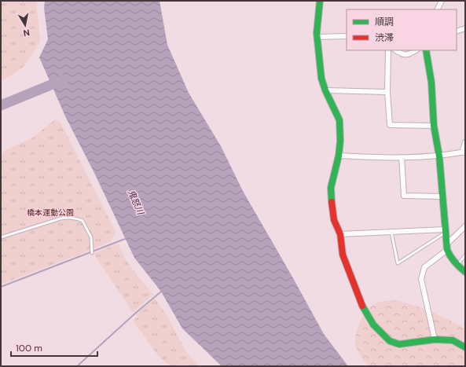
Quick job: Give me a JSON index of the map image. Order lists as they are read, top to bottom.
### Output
{
  "water": ["鬼怒川"],
  "parks": ["橋本運動公園"],
  "legend": ["順調", "渋滞"],
  "scale_bar": "100 m",
  "north": "bottom"
}
